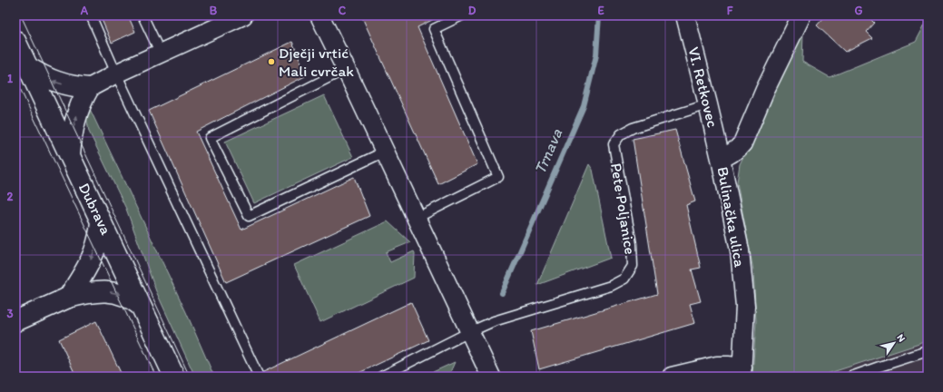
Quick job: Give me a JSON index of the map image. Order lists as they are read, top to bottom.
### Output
{
  "streets": {
    "main road": ["Dubrava"],
    "street": ["VI. Retkovec", "Bulinačka ulica"],
    "lane": ["Pete Poljanice"]
  },
  "crossings": [
    ["VI. Retkovec", "Pete Poljanice"],
    ["VI. Retkovec", "Bulinačka ulica"]
  ],
  "water": ["Trnava"],
  "places": ["Dječji vrtić Mali cvrčak"],
  "north": "top right",
  "grid": {
    "columns": [
      "A",
      "B",
      "C",
      "D",
      "E",
      "F",
      "G"
    ],
    "rows": ["1", "2", "3"]
  }
}
